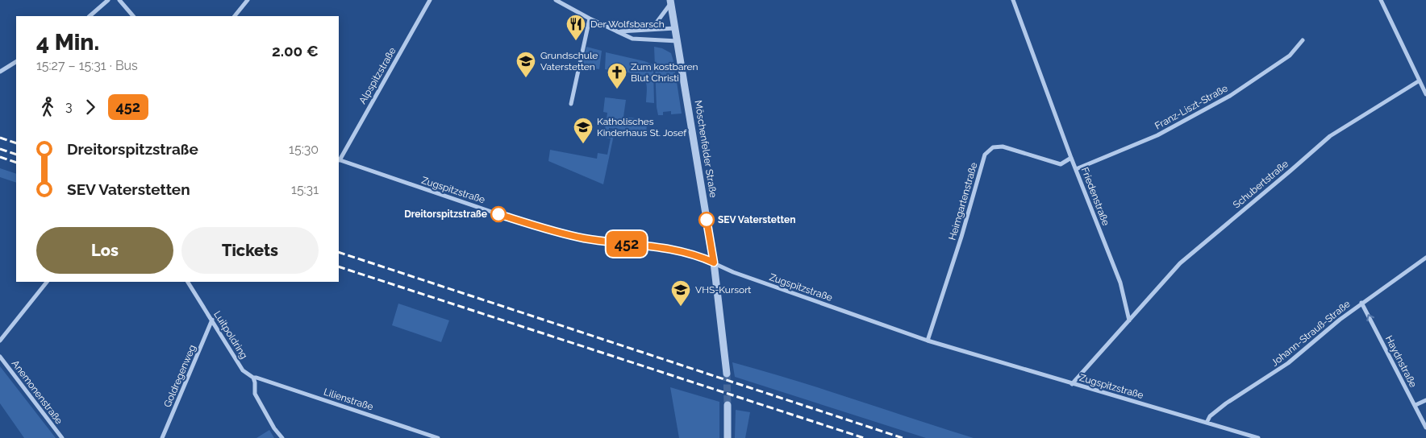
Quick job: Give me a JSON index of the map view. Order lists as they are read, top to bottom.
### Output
{
  "streets": {
    "street": [
      "Alpspitzstraße",
      "Franz-Liszt-Straße",
      "Möschenfelder Straße",
      "Schubertstraße",
      "Zugspitzstraße",
      "Friedenstraße",
      "Heimgartenstraße",
      "Johann-Strauß-Straße",
      "Luitpoldring",
      "Haydnstraße",
      "Goldregenweg",
      "Anemonenstraße",
      "Lilienstraße"
    ]
  },
  "crossings": [
    ["Alpspitzstraße", "Zugspitzstraße"],
    ["Franz-Liszt-Straße", "Friedenstraße"],
    ["Möschenfelder Straße", "Zugspitzstraße"],
    ["Schubertstraße", "Friedenstraße"],
    ["Zugspitzstraße", "Heimgartenstraße"],
    ["Zugspitzstraße", "Johann-Strauß-Straße"],
    ["Friedenstraße", "Heimgartenstraße"],
    ["Johann-Strauß-Straße", "Haydnstraße"],
    ["Luitpoldring", "Goldregenweg"],
    ["Luitpoldring", "Lilienstraße"]
  ],
  "one_way": ["Haydnstraße"],
  "places": {
    "restaurant": ["Der Wolfsbarsch"],
    "school or university": ["Grundschule Vaterstetten", "Katholisches Kinderhaus St. Josef", "VHS-Kursort"],
    "church": ["Zum kostbaren Blut Christi"],
    "other": ["Dreitorspitzstraße", "SEV Vaterstetten"]
  },
  "lines": ["bus line 452"],
  "page": {
    "on_map": "452",
    "heading": ["4 Min.", "15:27 – 15:31 · Bus", "2.00 €"],
    "legs": ["3", "452"],
    "list": [
      {
        "name": "Dreitorspitzstraße",
        "value": "15:30"
      },
      {
        "name": "SEV Vaterstetten",
        "value": "15:31"
      }
    ],
    "buttons": ["Los", "Tickets"]
  }
}
